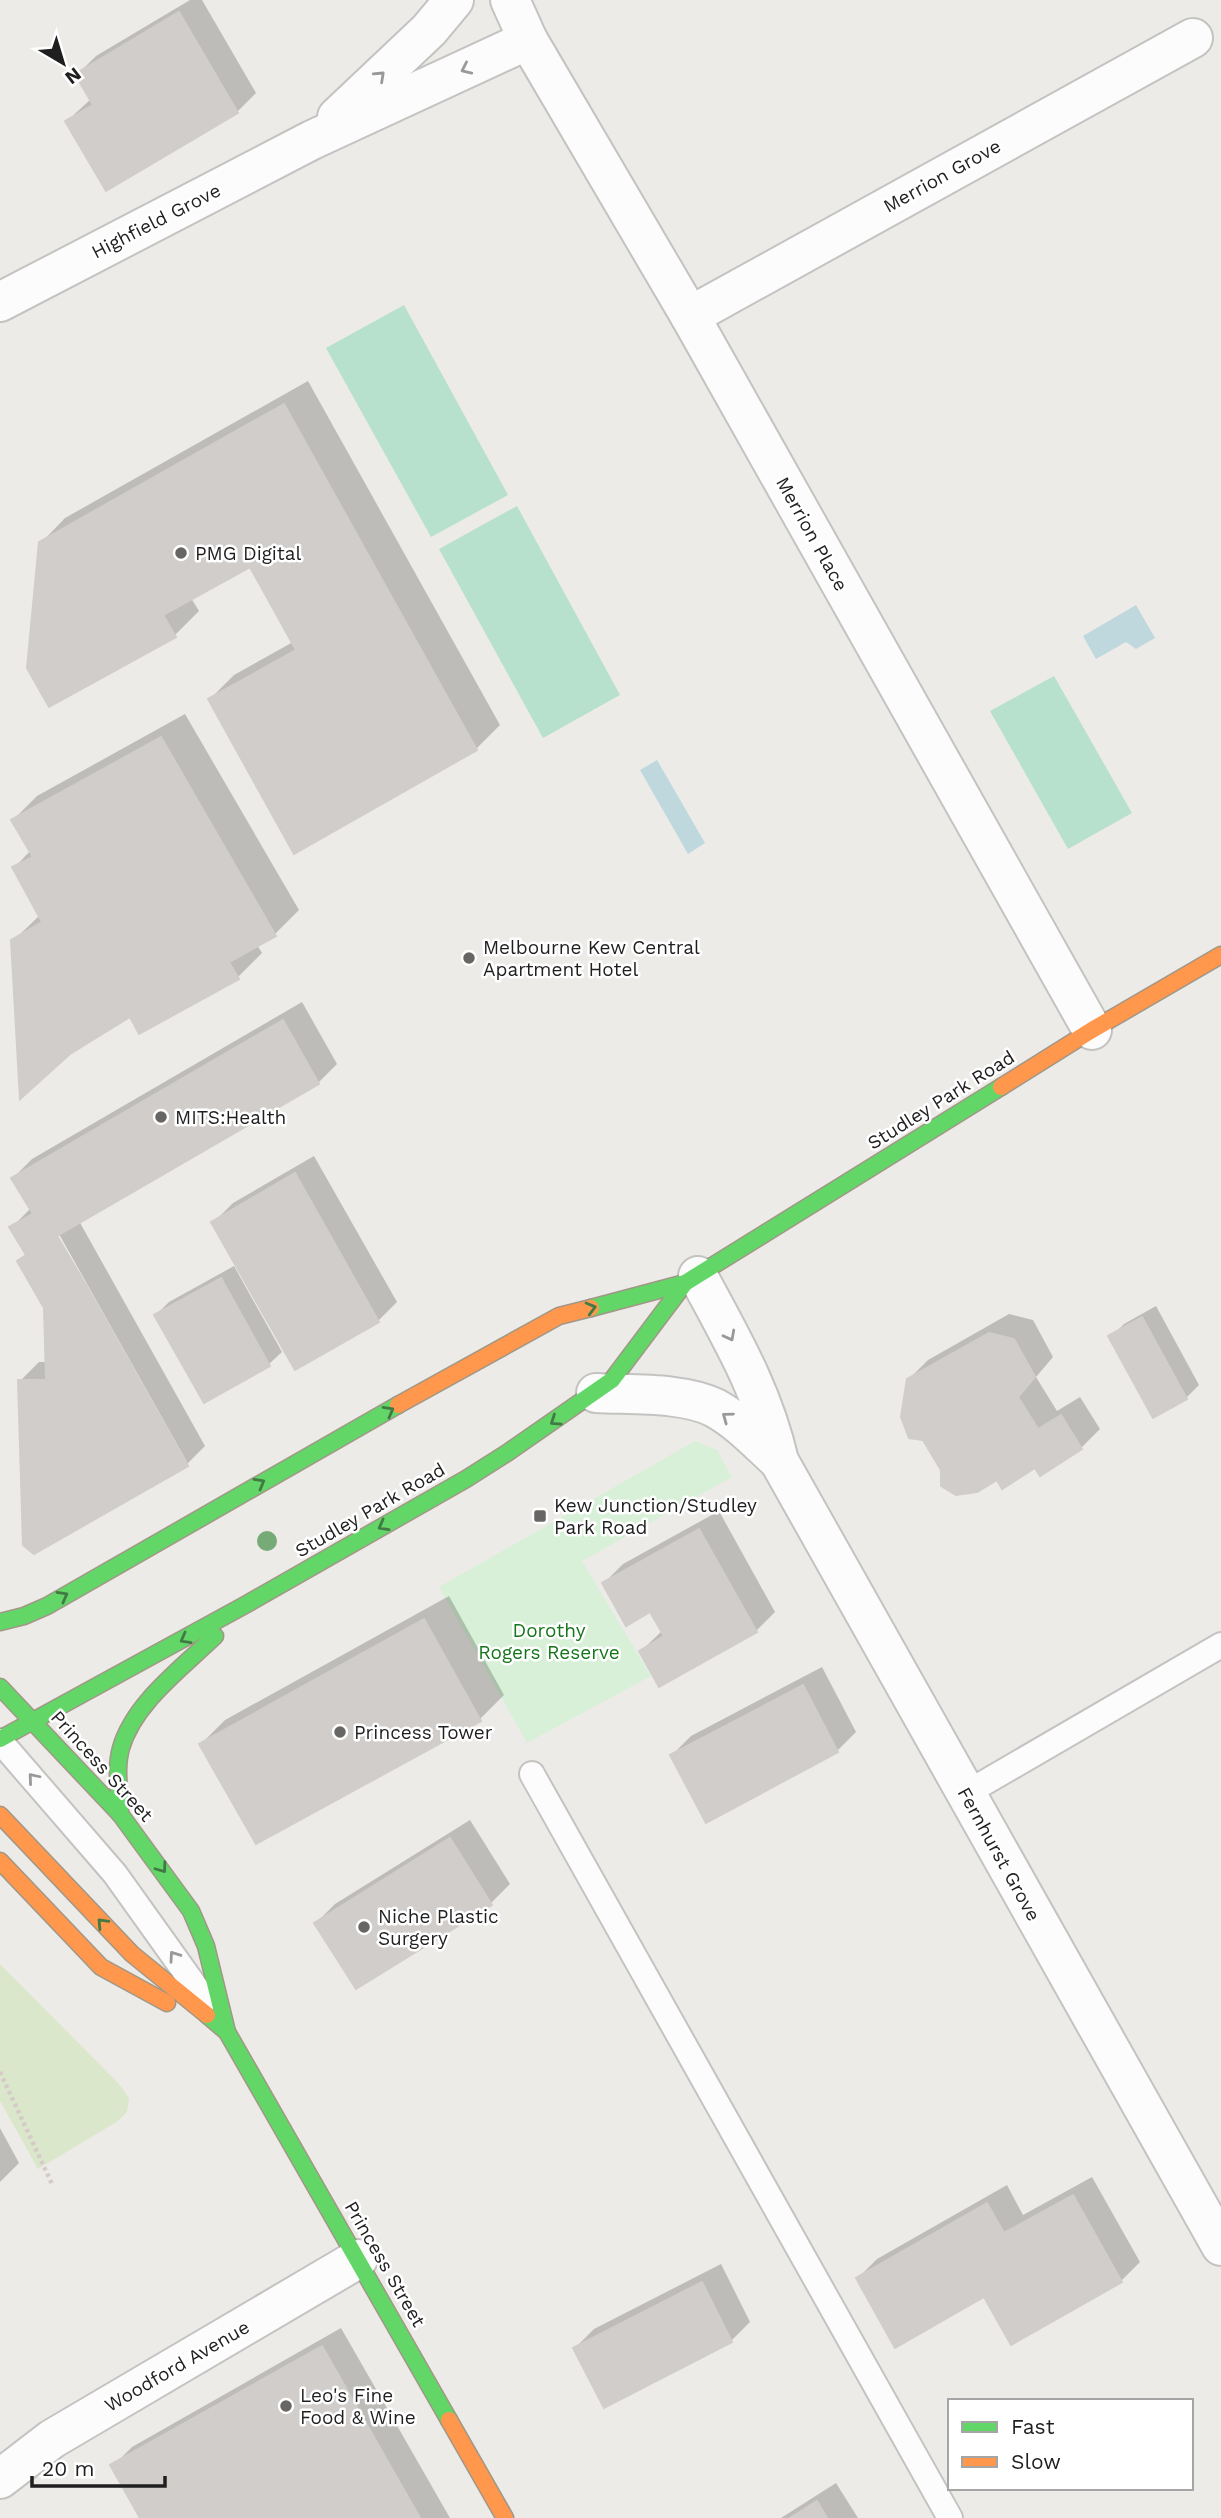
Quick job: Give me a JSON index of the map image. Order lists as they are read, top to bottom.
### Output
{
  "streets": {
    "main road": ["Studley Park Road", "Princess Street"],
    "street": [
      "Merrion Grove",
      "Highfield Grove",
      "Merrion Place",
      "Fernhurst Grove",
      "Woodford Avenue"
    ]
  },
  "crossings": [
    ["Merrion Grove", "Merrion Place"],
    ["Highfield Grove", "Merrion Place"],
    ["Merrion Place", "Studley Park Road"],
    ["Studley Park Road", "Princess Street"],
    ["Studley Park Road", "Fernhurst Grove"],
    ["Princess Street", "Woodford Avenue"]
  ],
  "parks": ["Dorothy Rogers Reserve"],
  "places": {
    "other": [
      "PMG Digital",
      "Melbourne Kew Central Apartment Hotel",
      "MITS:Health",
      "Princess Tower",
      "Niche Plastic Surgery",
      "Leo's Fine Food & Wine"
    ],
    "transit": ["Kew Junction/Studley Park Road"]
  },
  "legend": ["Fast", "Slow"],
  "scale_bar": "20 m",
  "north": "bottom right"
}
